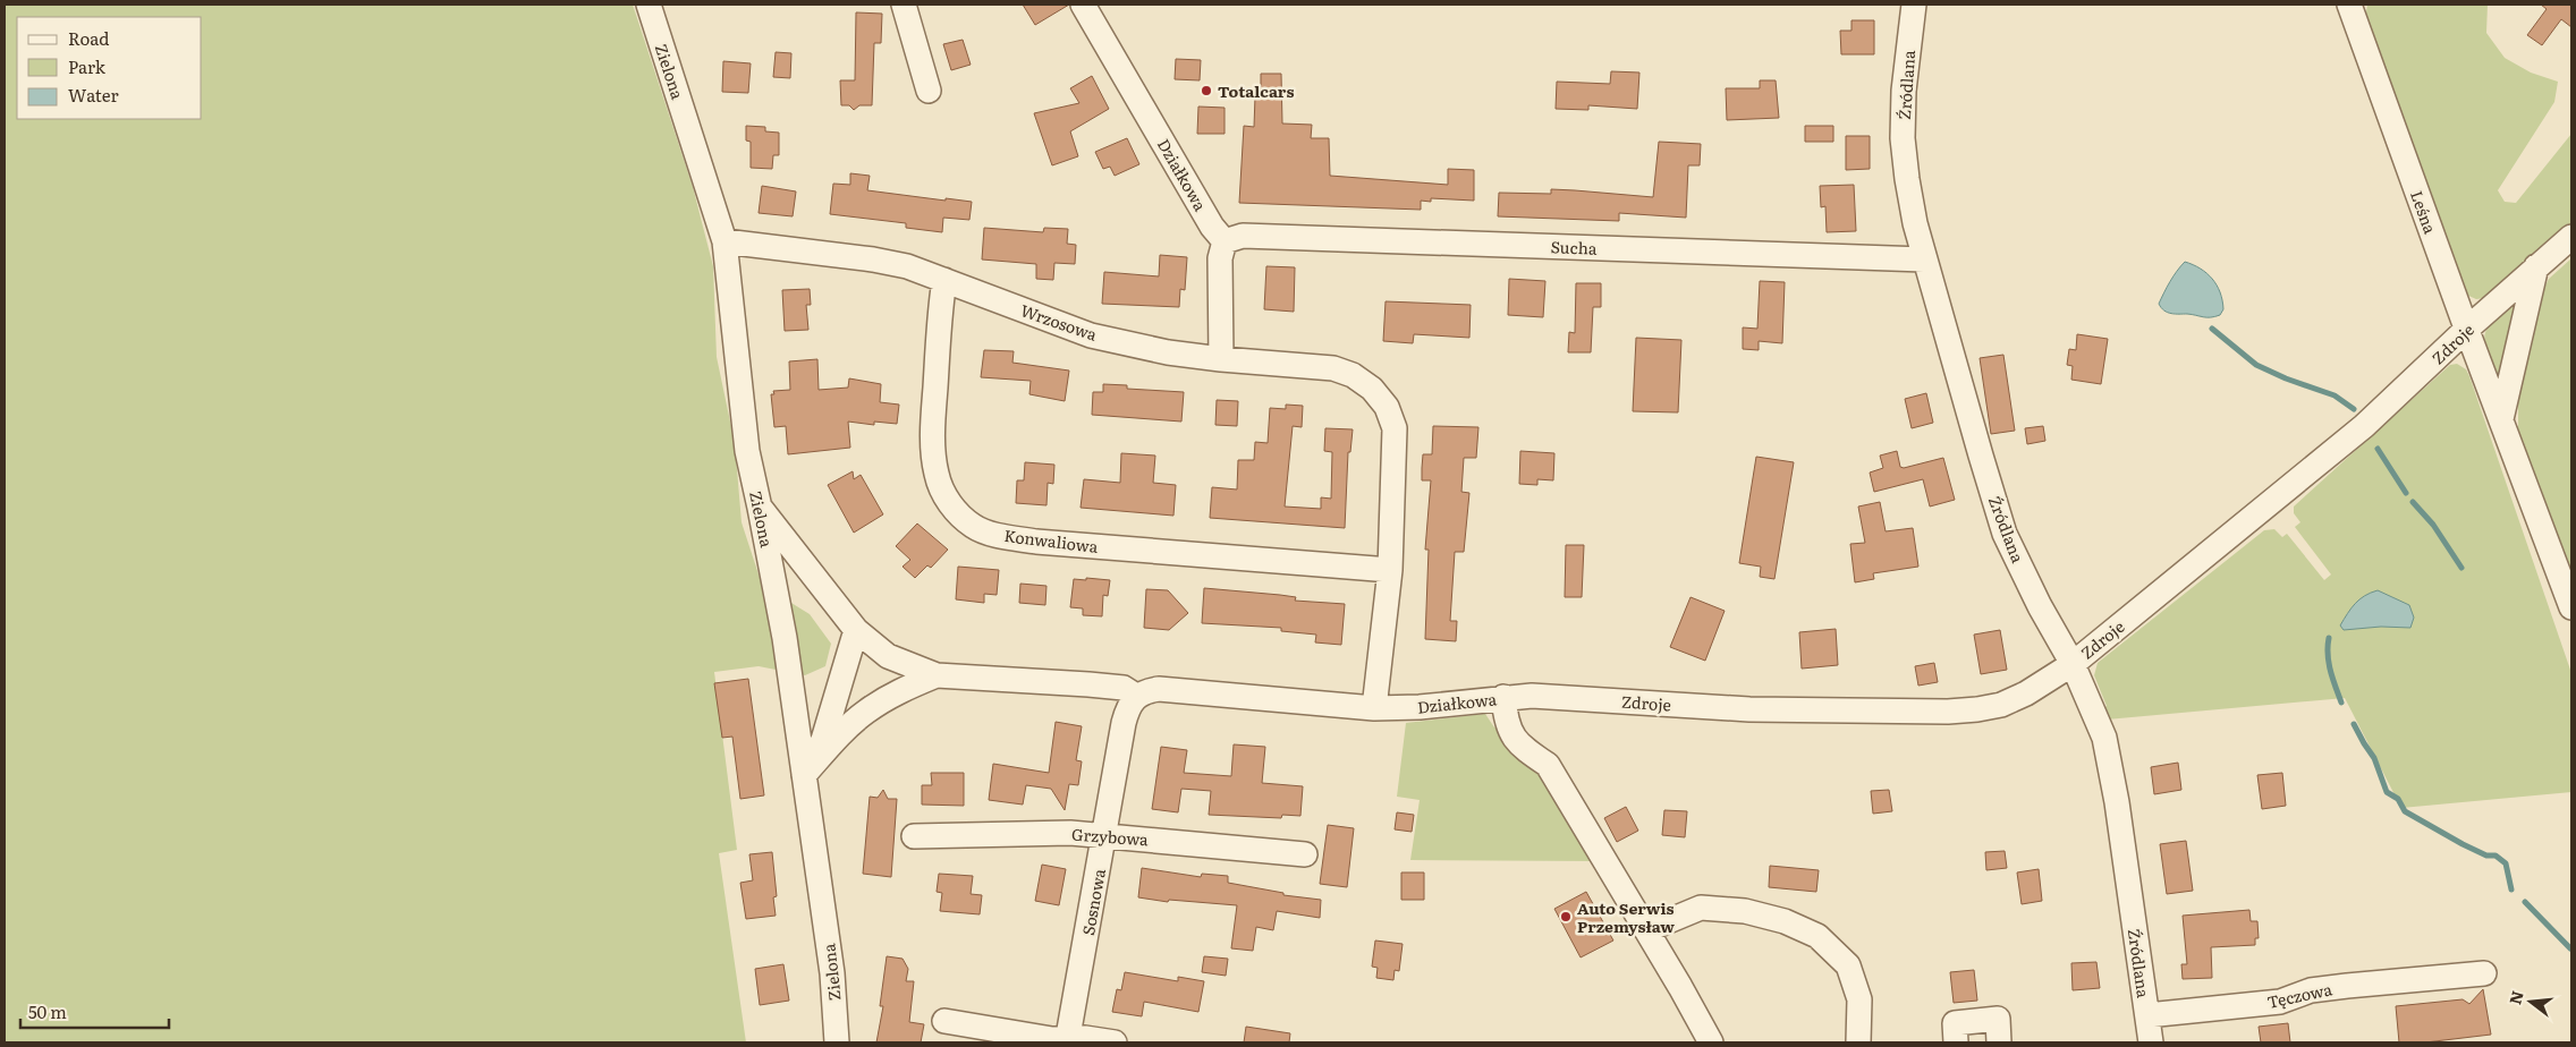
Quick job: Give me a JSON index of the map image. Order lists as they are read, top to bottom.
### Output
{
  "streets": {
    "street": [
      "Zielona",
      "Źródlana",
      "Działkowa",
      "Leśna",
      "Sucha",
      "Wrzosowa",
      "Zdroje",
      "Konwaliowa",
      "Grzybowa",
      "Sosnowa",
      "Tęczowa"
    ]
  },
  "crossings": [
    ["Zielona", "Wrzosowa"],
    ["Źródlana", "Sucha"],
    ["Źródlana", "Zdroje"],
    ["Źródlana", "Tęczowa"],
    ["Działkowa", "Sucha"],
    ["Działkowa", "Zdroje"],
    ["Działkowa", "Sosnowa"],
    ["Leśna", "Zdroje"],
    ["Wrzosowa", "Konwaliowa"],
    ["Grzybowa", "Sosnowa"]
  ],
  "places": ["Totalcars", "Auto Serwis Przemysław"],
  "legend": ["Road", "Park", "Water"],
  "scale_bar": "50 m",
  "north": "left"
}
